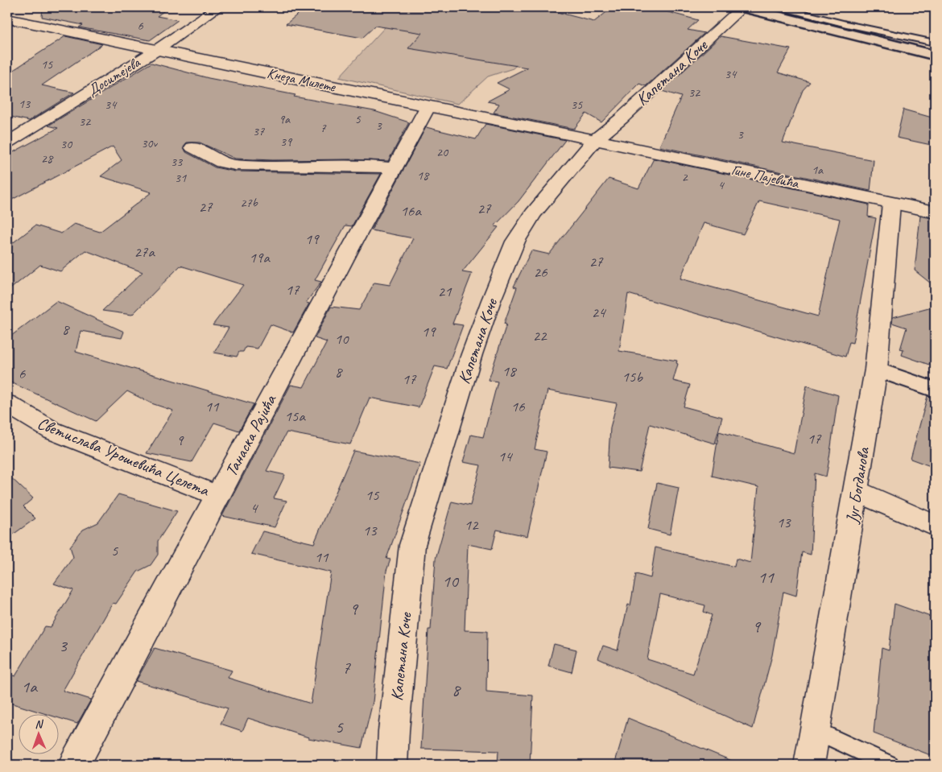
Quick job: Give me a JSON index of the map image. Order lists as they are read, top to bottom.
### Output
{
  "streets": {
    "main road": [
      "Капетана Коче",
      "Доситејева",
      "Кнеза Милете",
      "Гине Пајевића",
      "Танаска Рајића",
      "Светислава Урошевића Целета",
      "Југ Богданова"
    ]
  },
  "crossings": [
    ["Капетана Коче", "Кнеза Милете"],
    ["Капетана Коче", "Гине Пајевића"],
    ["Доситејева", "Кнеза Милете"],
    ["Кнеза Милете", "Гине Пајевића"],
    ["Кнеза Милете", "Танаска Рајића"],
    ["Гине Пајевића", "Југ Богданова"],
    ["Танаска Рајића", "Светислава Урошевића Целета"]
  ],
  "house_numbers": [
    "6",
    "15",
    "34",
    "32",
    "13",
    "34",
    "35",
    "9a",
    "5",
    "32",
    "3",
    "7",
    "37",
    "3",
    "39",
    "30v",
    "30",
    "20",
    "28",
    "33",
    "1a",
    "18",
    "2",
    "31",
    "4",
    "27b",
    "27",
    "27",
    "16a",
    "19",
    "27a",
    "19a",
    "27",
    "26",
    "17",
    "21",
    "24",
    "8",
    "19",
    "22",
    "10",
    "18",
    "8",
    "6",
    "15b",
    "17",
    "11",
    "16",
    "15a",
    "17",
    "9",
    "14",
    "15",
    "4",
    "13",
    "12",
    "13",
    "5",
    "11",
    "11",
    "10",
    "9",
    "9",
    "3",
    "7",
    "1a",
    "8",
    "5"
  ],
  "north": "top"
}
